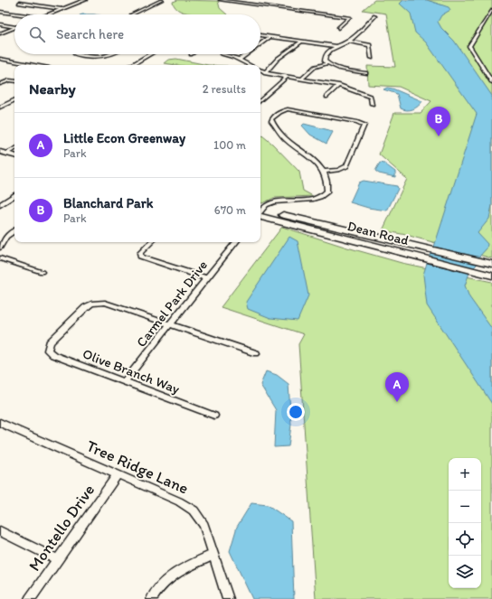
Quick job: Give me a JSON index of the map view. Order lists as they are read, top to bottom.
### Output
{
  "streets": {
    "main road": ["Dean Road"],
    "street": [
      "Carmel Park Drive",
      "Olive Branch Way",
      "Tree Ridge Lane",
      "Montello Drive"
    ]
  },
  "crossings": [
    ["Carmel Park Drive", "Olive Branch Way"],
    ["Tree Ridge Lane", "Montello Drive"]
  ],
  "page": {
    "search": "Search here",
    "heading": ["Nearby", "2 results"],
    "pins": ["B", "A"],
    "list": [
      {
        "mark": "A",
        "name": "Little Econ Greenway",
        "note": "Park",
        "value": "100 m"
      },
      {
        "mark": "B",
        "name": "Blanchard Park",
        "note": "Park",
        "value": "670 m"
      }
    ],
    "map_buttons": ["+", "−"]
  }
}
